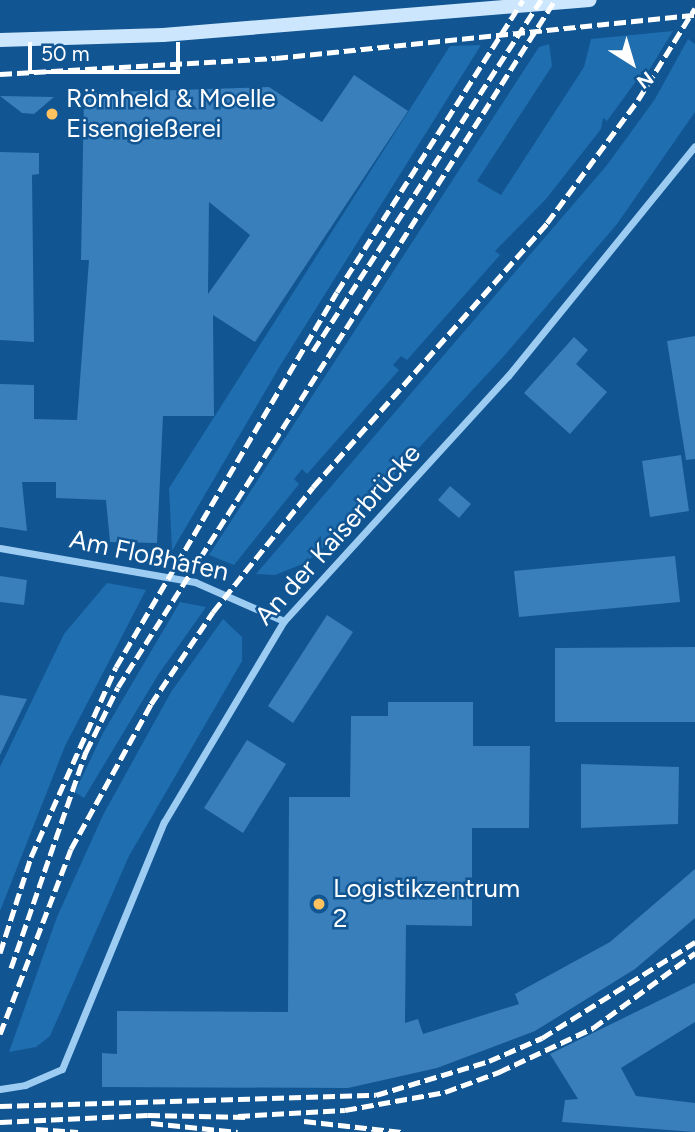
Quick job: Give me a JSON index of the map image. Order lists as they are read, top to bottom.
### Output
{
  "streets": {
    "street": ["An der Kaiserbrücke", "Am Floßhafen"]
  },
  "crossings": [
    ["An der Kaiserbrücke", "Am Floßhafen"]
  ],
  "places": ["Römheld & Moelle Eisengießerei", "Logistikzentrum 2"],
  "scale_bar": "50 m",
  "north": "bottom right"
}
